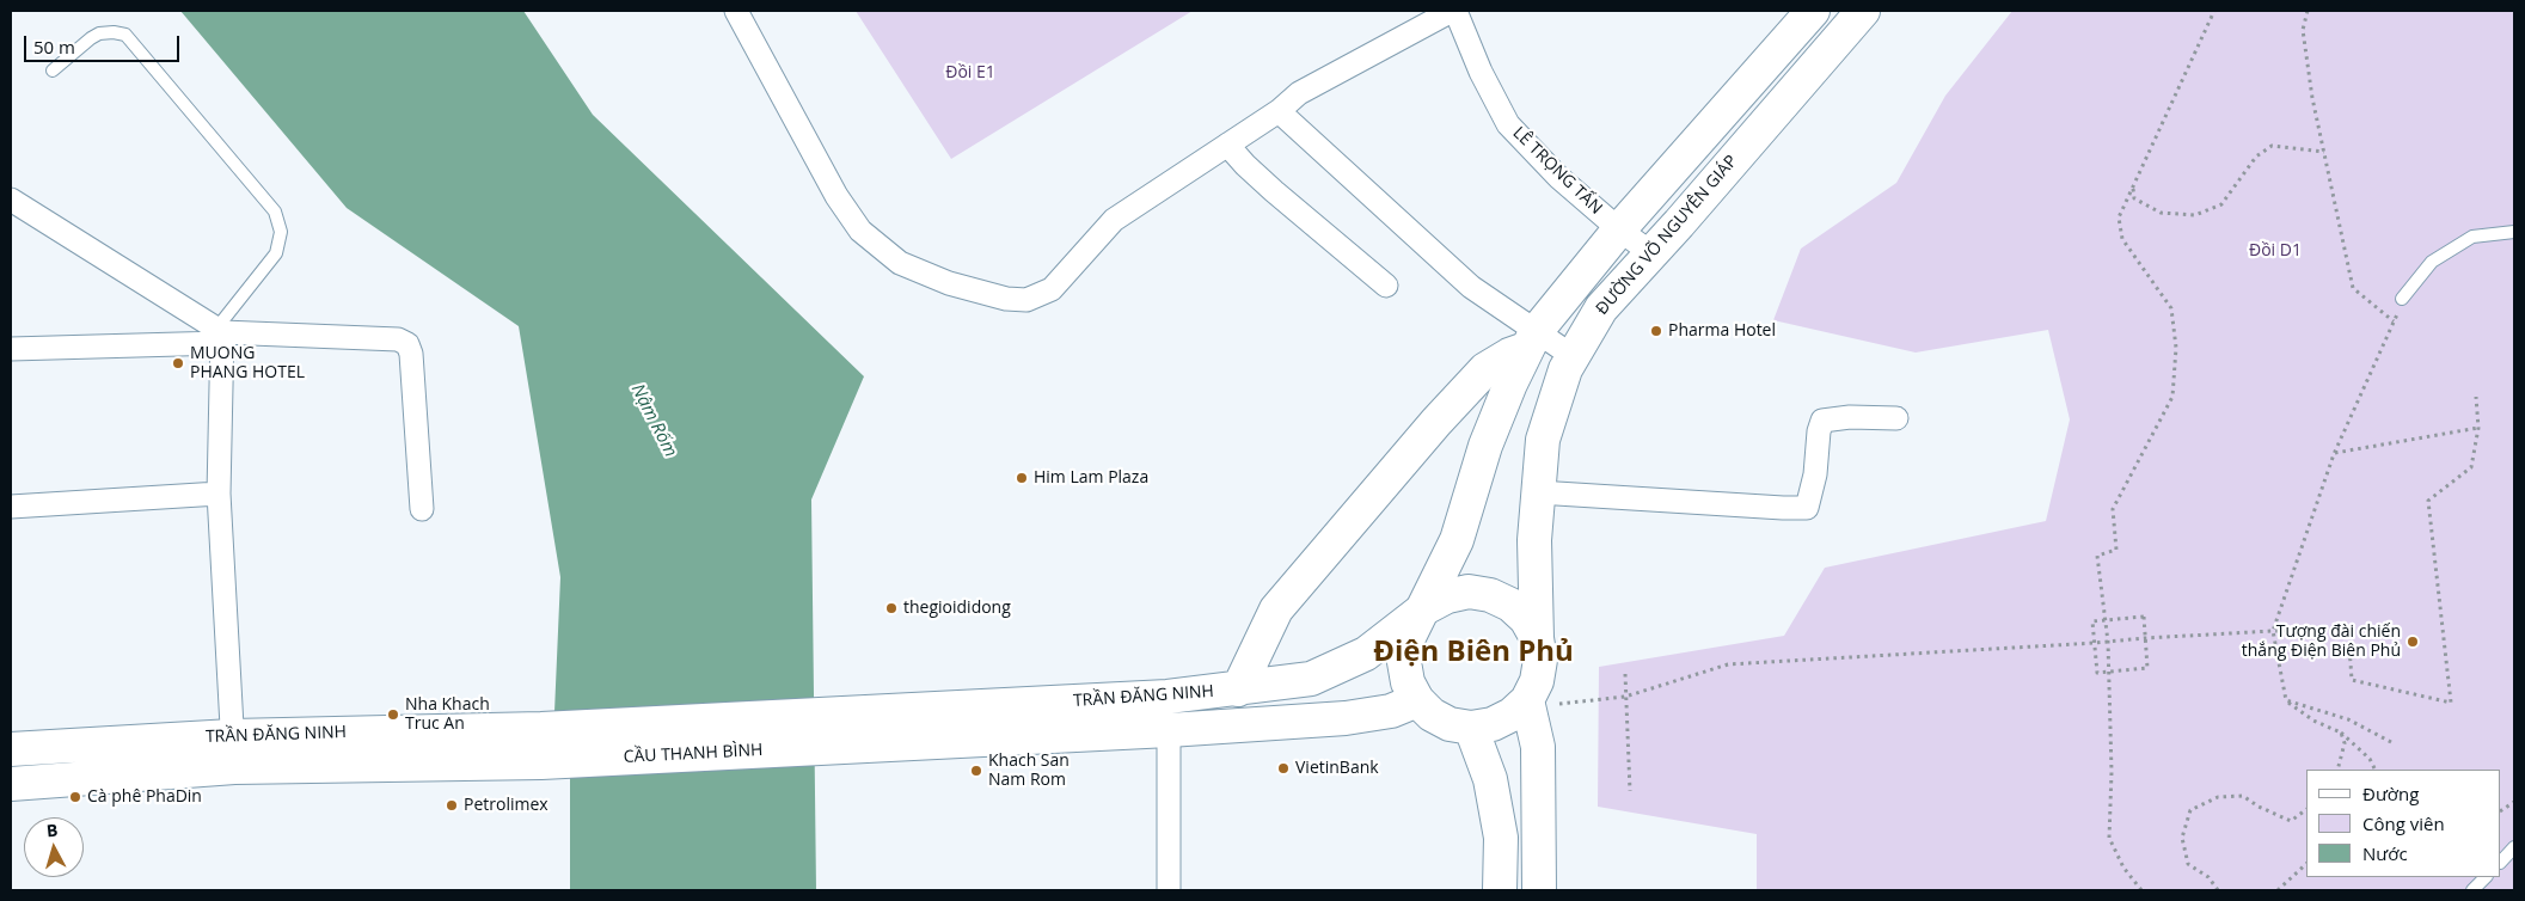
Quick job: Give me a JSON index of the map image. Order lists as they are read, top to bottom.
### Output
{
  "streets": {
    "main road": ["ĐƯỜNG VÕ NGUYÊN GIÁP", "TRẦN ĐĂNG NINH", "CẦU THANH BÌNH"],
    "street": ["LÊ TRỌNG TẤN"]
  },
  "crossings": [
    ["LÊ TRỌNG TẤN", "ĐƯỜNG VÕ NGUYÊN GIÁP"],
    ["ĐƯỜNG VÕ NGUYÊN GIÁP", "TRẦN ĐĂNG NINH"],
    ["TRẦN ĐĂNG NINH", "CẦU THANH BÌNH"]
  ],
  "districts": ["Điện Biên Phủ"],
  "water": ["Nậm Rốm"],
  "parks": ["Đồi E1", "Đồi D1"],
  "places": [
    "Pharma Hotel",
    "MUONG PHANG HOTEL",
    "Him Lam Plaza",
    "thegioididong",
    "Tượng đài chiến thắng Điện Biên Phủ",
    "Nha Khach Truc An",
    "VietinBank",
    "Khach San Nam Rom",
    "Cà phê PhaDin",
    "Petrolimex"
  ],
  "legend": ["Đường", "Công viên", "Nước"],
  "scale_bar": "50 m",
  "north": "top"
}
